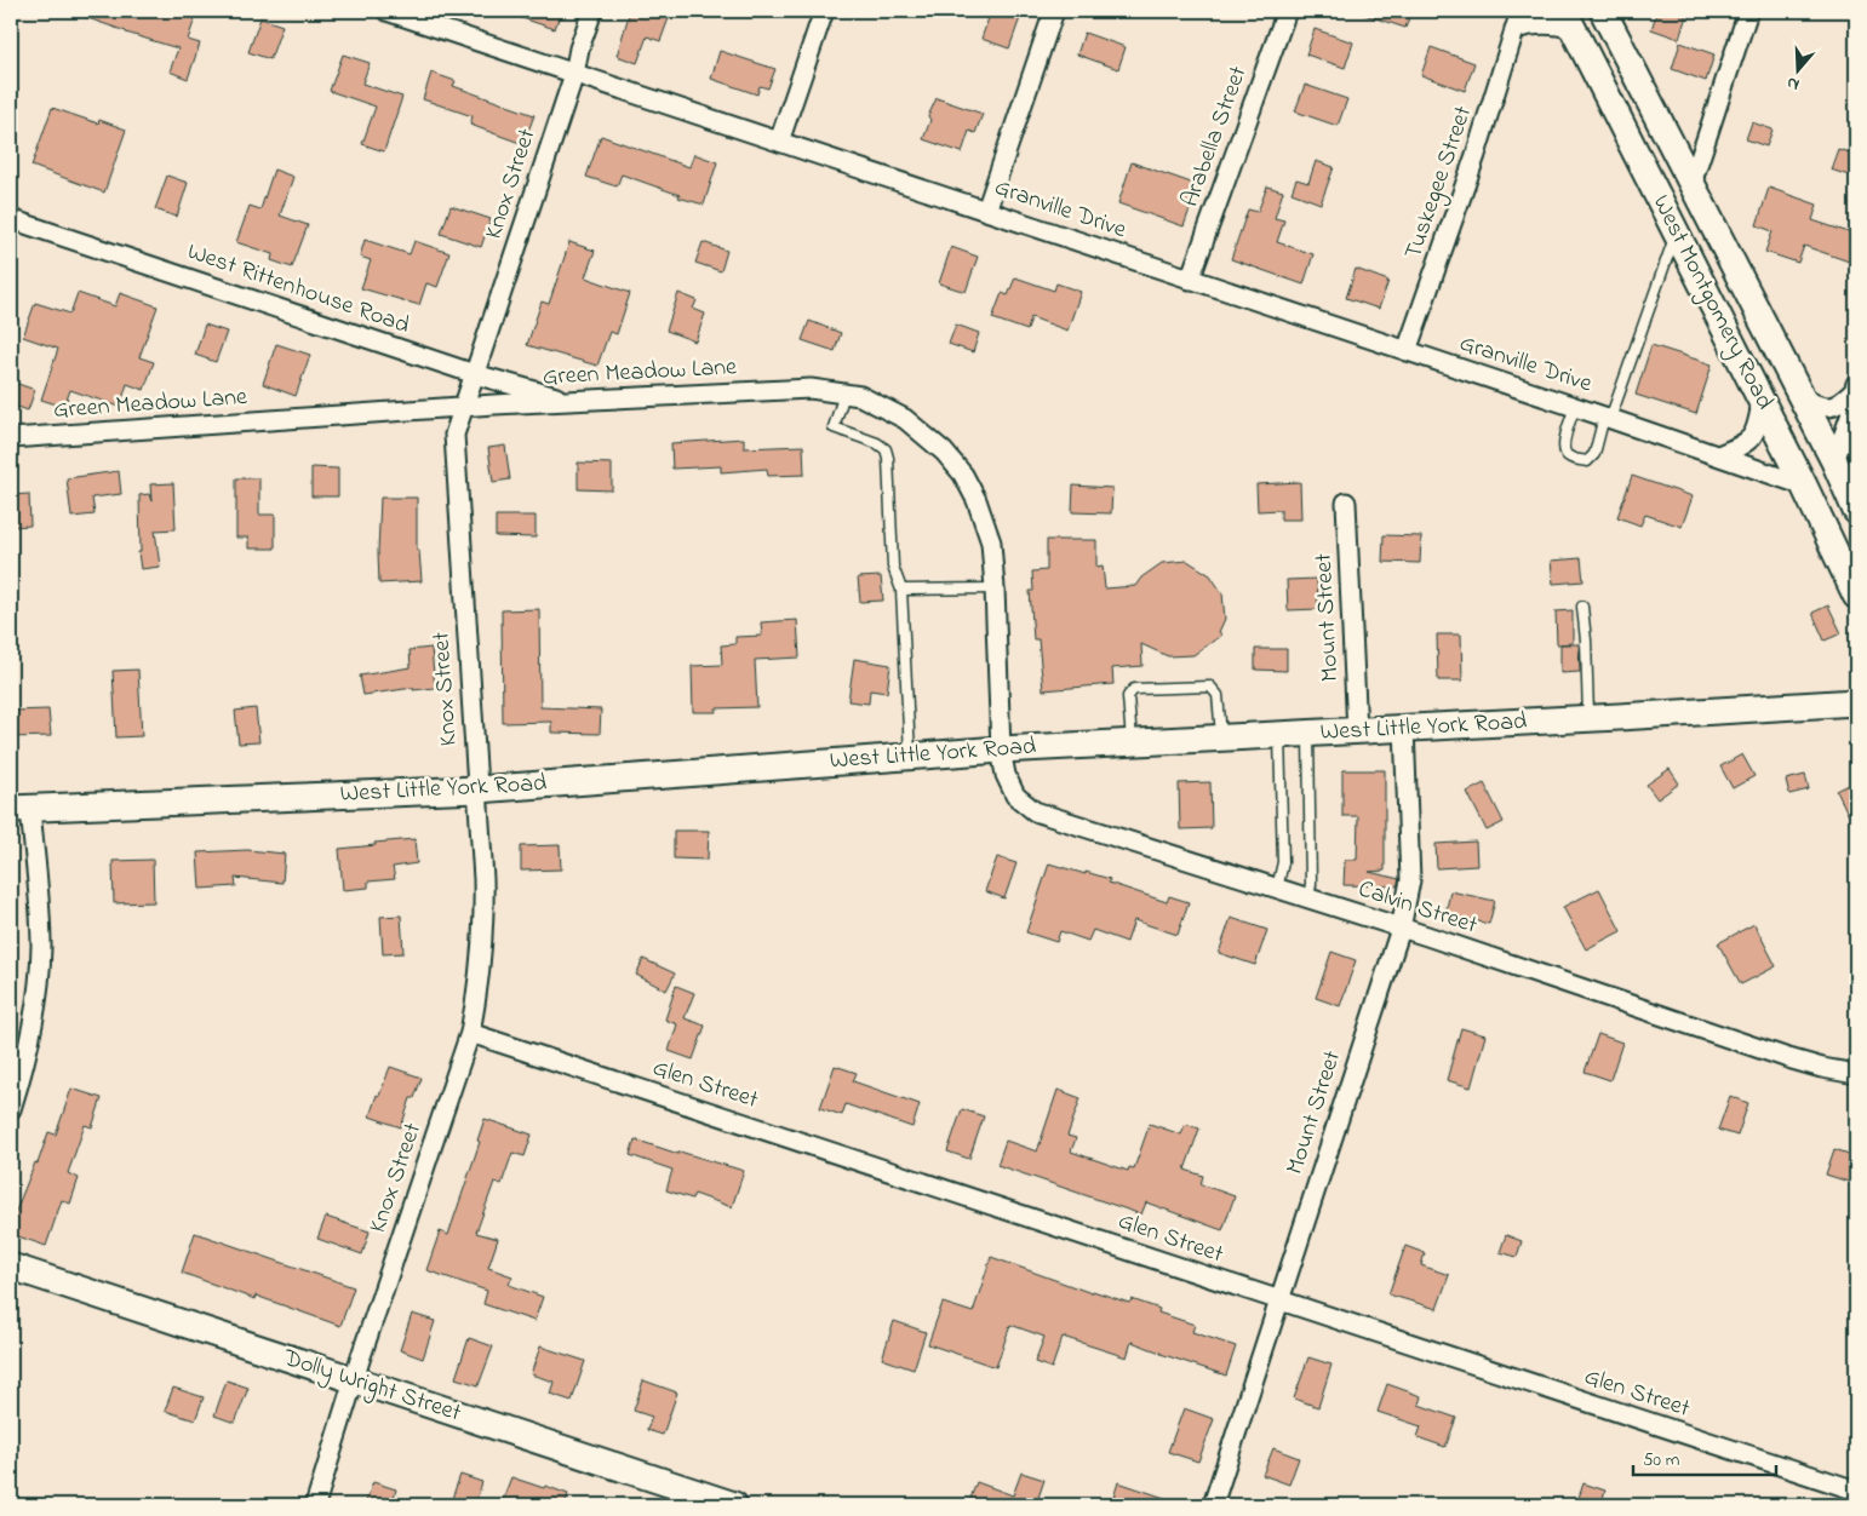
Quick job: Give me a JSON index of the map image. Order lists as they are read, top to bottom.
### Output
{
  "streets": {
    "street": [
      "Arabella Street",
      "Tuskegee Street",
      "Knox Street",
      "Granville Drive",
      "West Rittenhouse Road",
      "West Montgomery Road",
      "Green Meadow Lane",
      "Mount Street",
      "West Little York Road",
      "Calvin Street",
      "Glen Street",
      "Dolly Wright Street"
    ]
  },
  "crossings": [
    ["Arabella Street", "Granville Drive"],
    ["Tuskegee Street", "Granville Drive"],
    ["Knox Street", "Granville Drive"],
    ["Knox Street", "West Rittenhouse Road"],
    ["Knox Street", "Green Meadow Lane"],
    ["Knox Street", "West Little York Road"],
    ["Knox Street", "Glen Street"],
    ["Knox Street", "Dolly Wright Street"],
    ["Granville Drive", "West Montgomery Road"],
    ["West Rittenhouse Road", "Green Meadow Lane"],
    ["Green Meadow Lane", "West Little York Road"],
    ["Green Meadow Lane", "Calvin Street"],
    ["Mount Street", "West Little York Road"],
    ["Mount Street", "Calvin Street"],
    ["Mount Street", "Glen Street"],
    ["West Little York Road", "Calvin Street"]
  ],
  "scale_bar": "50 m",
  "north": "bottom"
}
